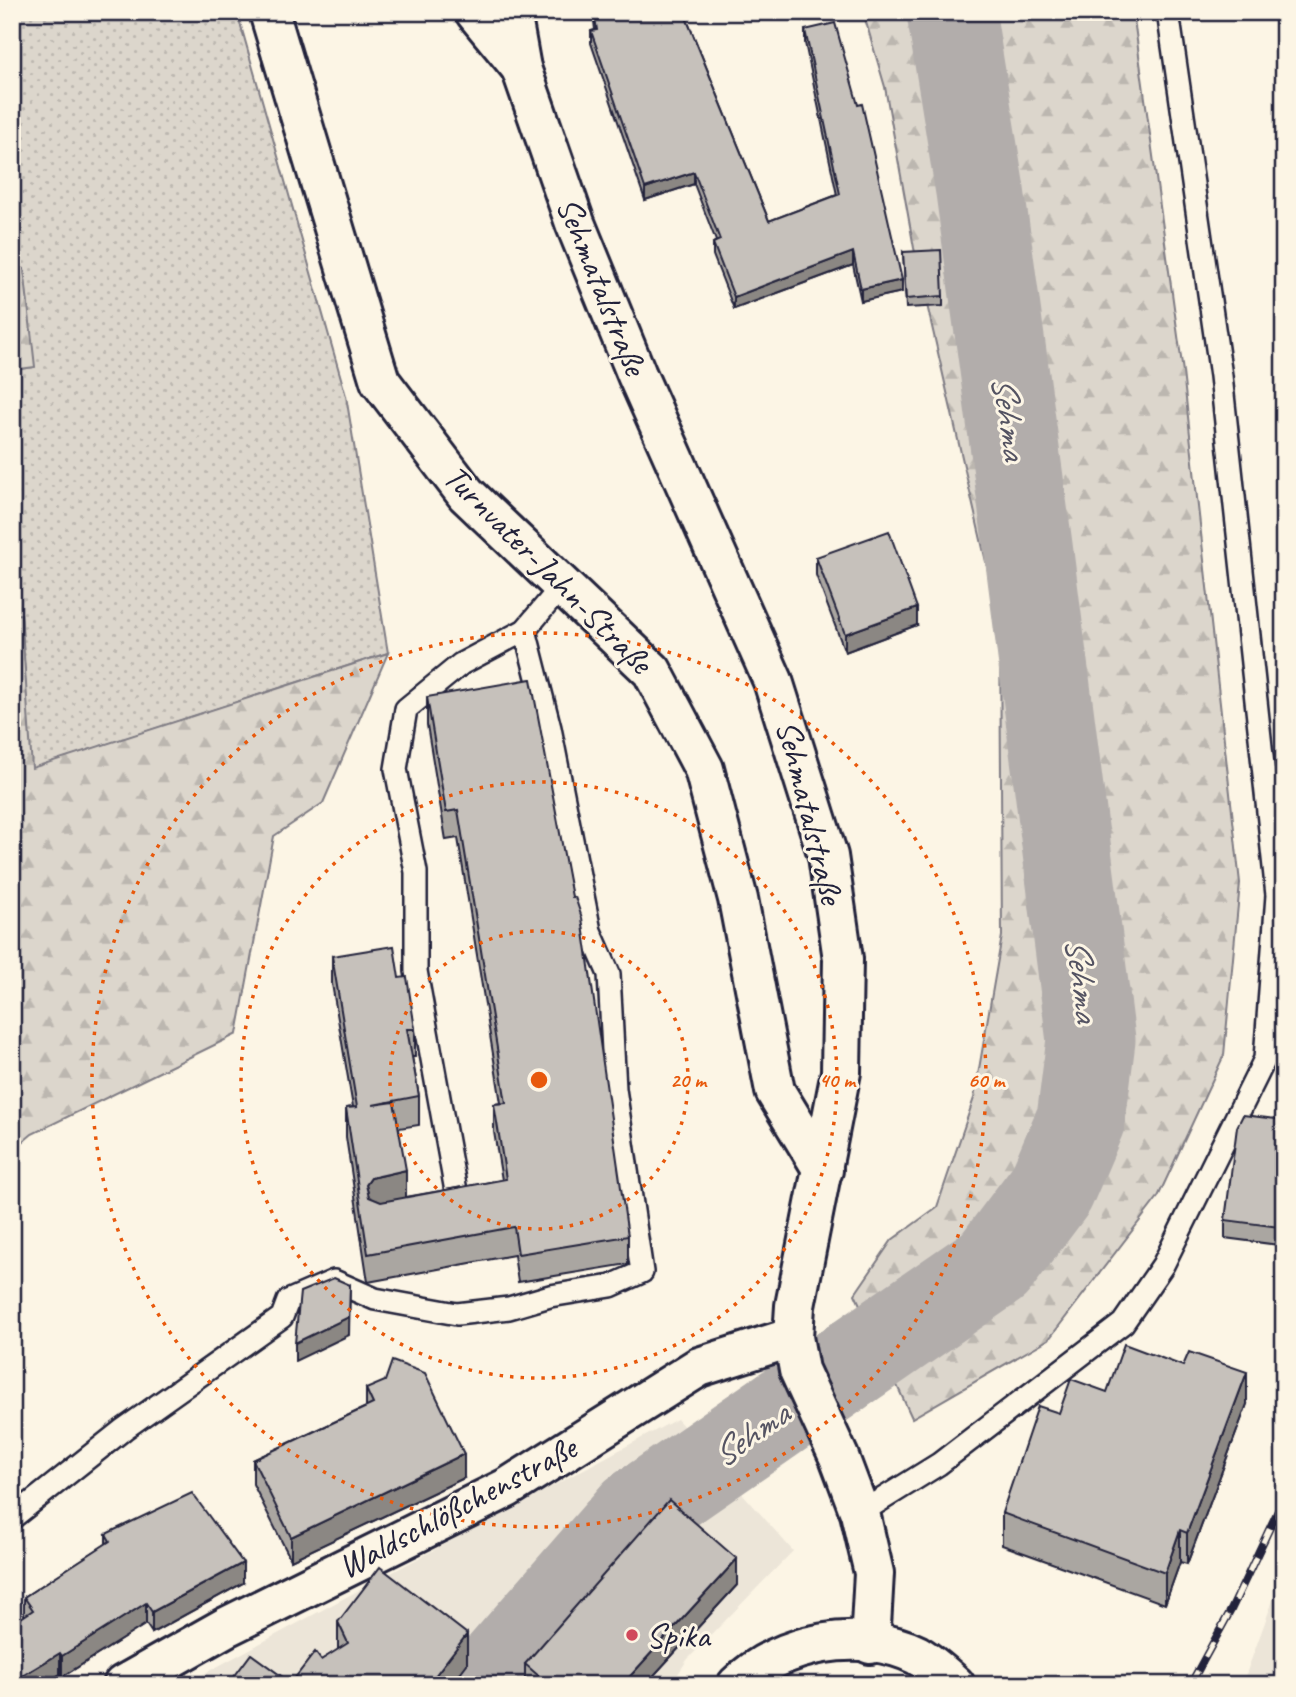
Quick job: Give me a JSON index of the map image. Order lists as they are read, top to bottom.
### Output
{
  "streets": {
    "street": ["Sehmatalstraße", "Turnvater-Jahn-Straße", "Waldschlößchenstraße"]
  },
  "crossings": [
    ["Sehmatalstraße", "Turnvater-Jahn-Straße"],
    ["Sehmatalstraße", "Waldschlößchenstraße"]
  ],
  "water": ["Sehma"],
  "places": ["Spika"],
  "rings": ["20 m", "40 m", "60 m"]
}
